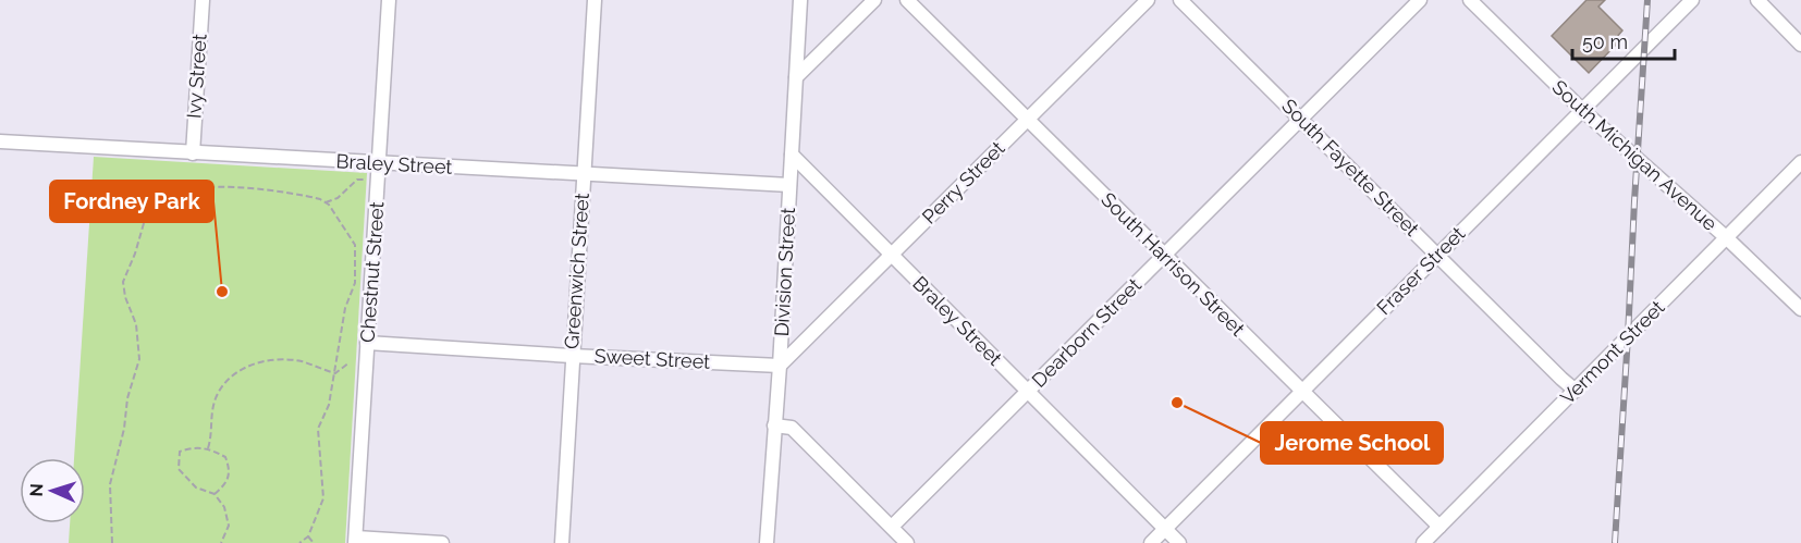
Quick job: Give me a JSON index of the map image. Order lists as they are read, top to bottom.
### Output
{
  "streets": {
    "street": [
      "Ivy Street",
      "South Michigan Avenue",
      "Braley Street",
      "South Fayette Street",
      "Perry Street",
      "South Harrison Street",
      "Greenwich Street",
      "Fraser Street",
      "Chestnut Street",
      "Division Street",
      "Dearborn Street",
      "Vermont Street",
      "Sweet Street"
    ]
  },
  "crossings": [
    ["Ivy Street", "Braley Street"],
    ["South Michigan Avenue", "Fraser Street"],
    ["South Michigan Avenue", "Vermont Street"],
    ["Braley Street", "Perry Street"],
    ["Braley Street", "Greenwich Street"],
    ["Braley Street", "Fraser Street"],
    ["Braley Street", "Chestnut Street"],
    ["Braley Street", "Division Street"],
    ["Braley Street", "Dearborn Street"],
    ["South Fayette Street", "Fraser Street"],
    ["South Fayette Street", "Dearborn Street"],
    ["South Fayette Street", "Vermont Street"],
    ["Perry Street", "South Harrison Street"],
    ["Perry Street", "Division Street"],
    ["Perry Street", "Sweet Street"],
    ["South Harrison Street", "Fraser Street"],
    ["South Harrison Street", "Dearborn Street"],
    ["South Harrison Street", "Vermont Street"],
    ["Greenwich Street", "Sweet Street"],
    ["Chestnut Street", "Sweet Street"],
    ["Division Street", "Sweet Street"]
  ],
  "places": ["Fordney Park", "Jerome School"],
  "scale_bar": "50 m",
  "north": "left"
}
